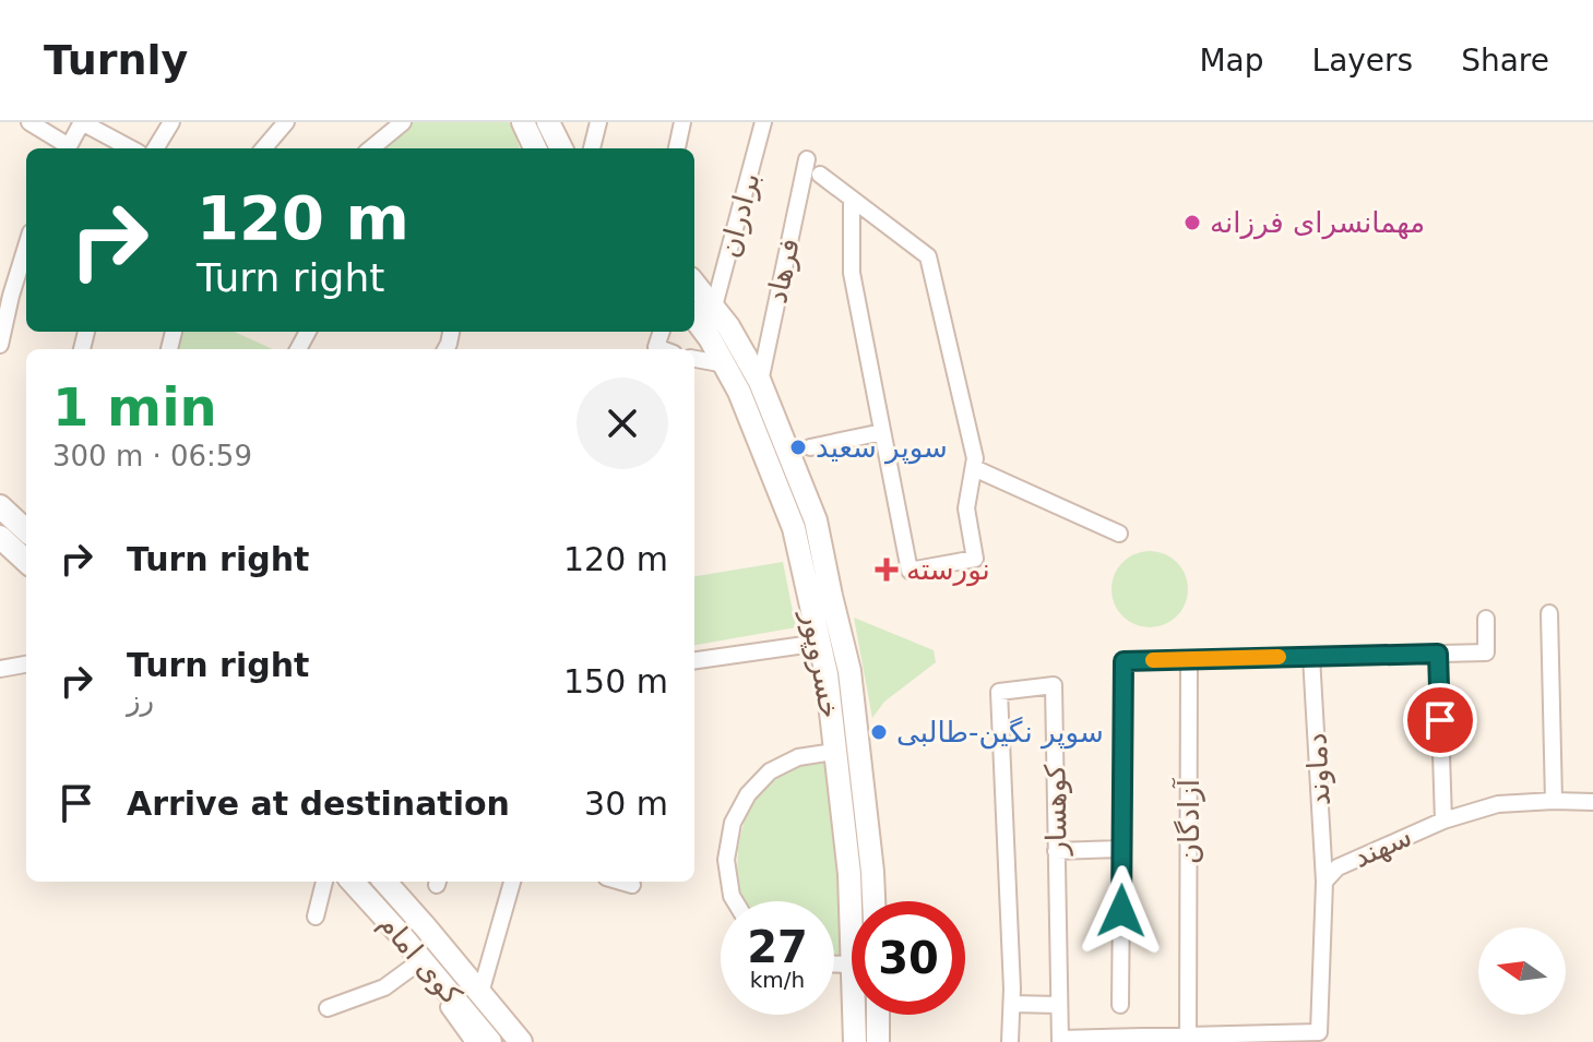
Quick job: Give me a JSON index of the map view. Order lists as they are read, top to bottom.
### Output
{
  "streets": {
    "street": [
      "برادران",
      "فرهاد",
      "خسروپور",
      "دماوند",
      "کوهسار",
      "آزادگان",
      "سهند",
      "کوی امام"
    ]
  },
  "crossings": [
    ["برادران", "خسروپور"],
    ["فرهاد", "خسروپور"],
    ["دماوند", "سهند"],
    ["کوهسار", "آزادگان"],
    ["کوهسار", "سهند"]
  ],
  "places": {
    "other": ["مهمانسرای فرزانه", "سوپر سعید", "سوپر نگین-طالبی"],
    "health": ["نورسته"]
  },
  "north": "left",
  "page": {
    "header": "Turnly",
    "nav": ["Map", "Layers", "Share"],
    "turn": ["120 m", "Turn right"],
    "heading": ["1 min", "300 m · 06:59"],
    "list": [
      {
        "name": "Turn right",
        "value": "120 m"
      },
      {
        "name": "Turn right",
        "note": "رز",
        "value": "150 m"
      },
      {
        "name": "Arrive at destination",
        "value": "30 m"
      }
    ],
    "speed": "27 km/h",
    "limit": "30"
  }
}
